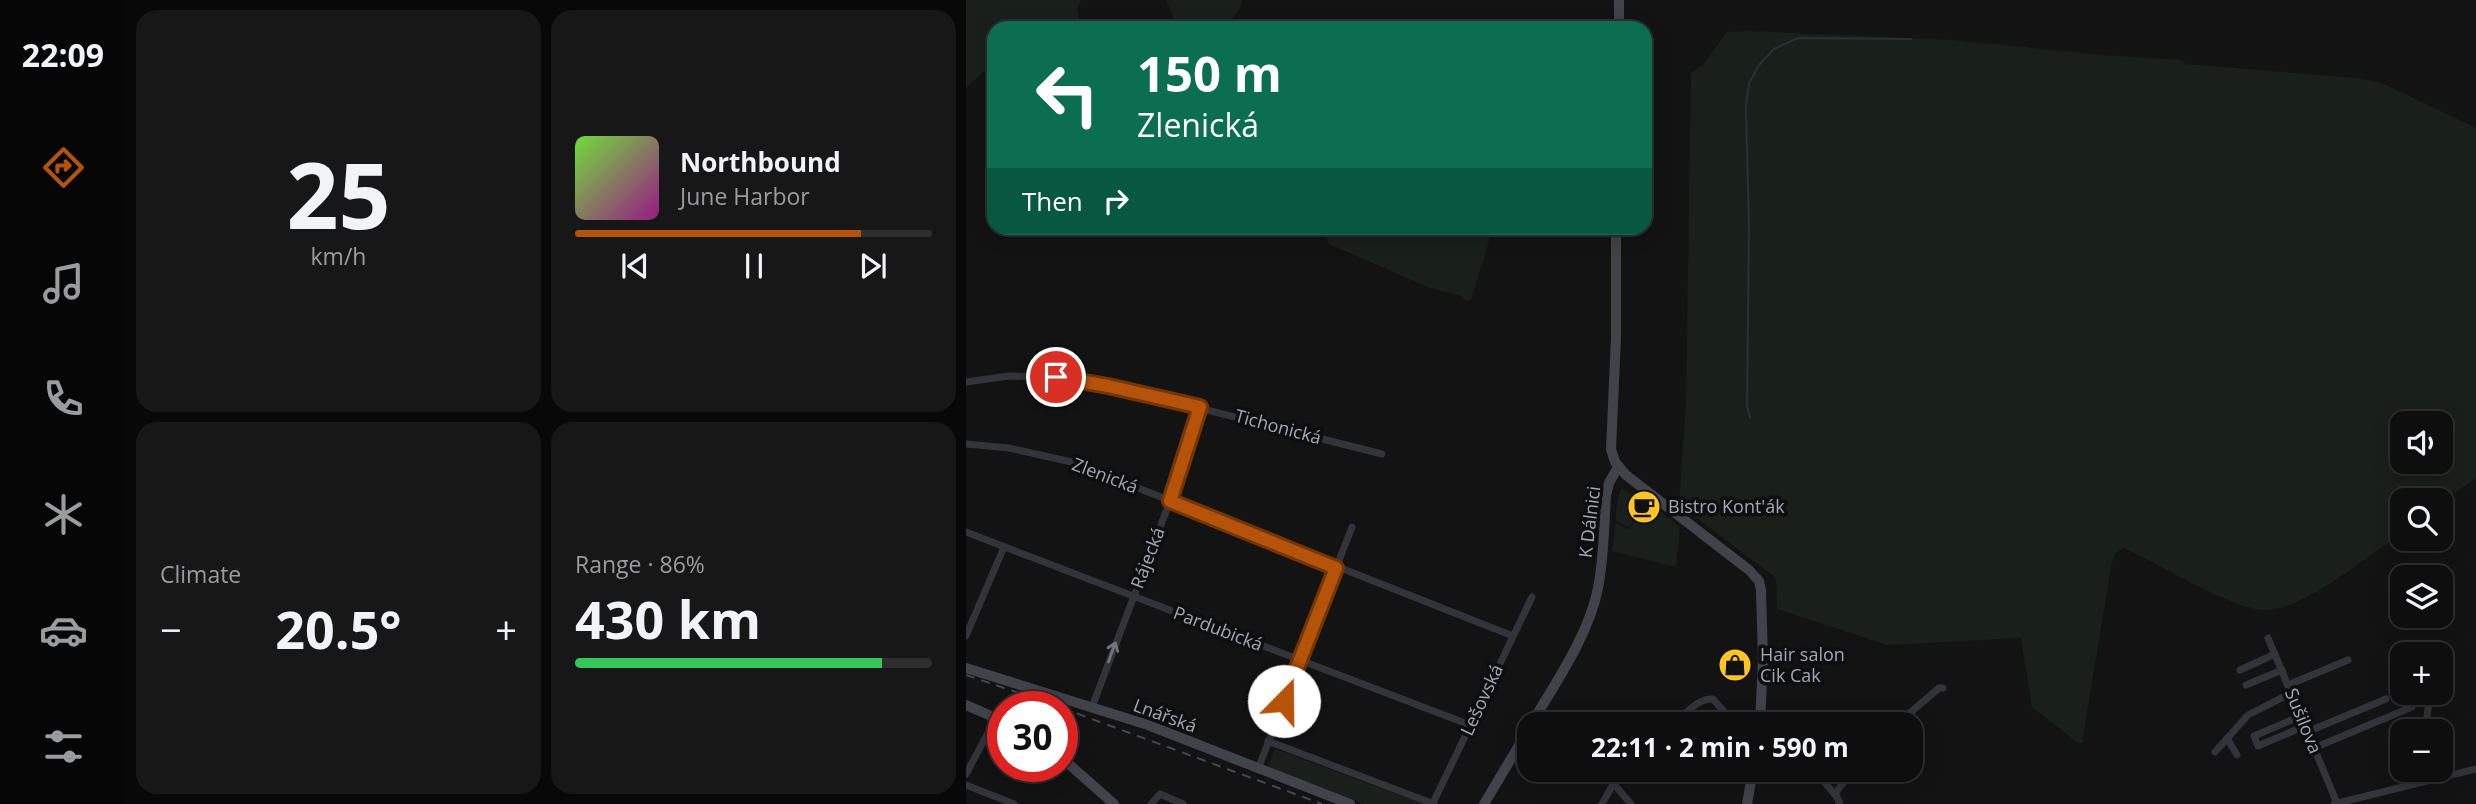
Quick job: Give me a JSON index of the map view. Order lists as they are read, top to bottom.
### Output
{
  "streets": {
    "street": [
      "Tichonická",
      "Zlenická",
      "K Dálnici",
      "Rájecká",
      "Pardubická",
      "Lešovská",
      "Lnářská",
      "Sušilova"
    ]
  },
  "crossings": [
    ["Tichonická", "Rájecká"],
    ["Zlenická", "Rájecká"],
    ["Zlenická", "Lešovská"],
    ["Rájecká", "Pardubická"],
    ["Rájecká", "Lnářská"],
    ["Pardubická", "Lešovská"]
  ],
  "one_way": ["Rájecká"],
  "places": {
    "cafe": ["Bistro Kont'ák"],
    "shop": ["Hair salon Cik Cak"]
  },
  "page": {
    "tabs": "22:09",
    "tile": [
      ["25", "km/h"],
      "Climate",
      ["Range · 86%", "430 km"]
    ],
    "turn": ["150 m", "Zlenická"],
    "song": ["Northbound", "June Harbor"],
    "then": "Then",
    "map_buttons": ["+", "−"],
    "heat": ["−", "20.5°", "+"],
    "limit": "30",
    "trip": "22:11 · 2 min · 590 m"
  }
}
